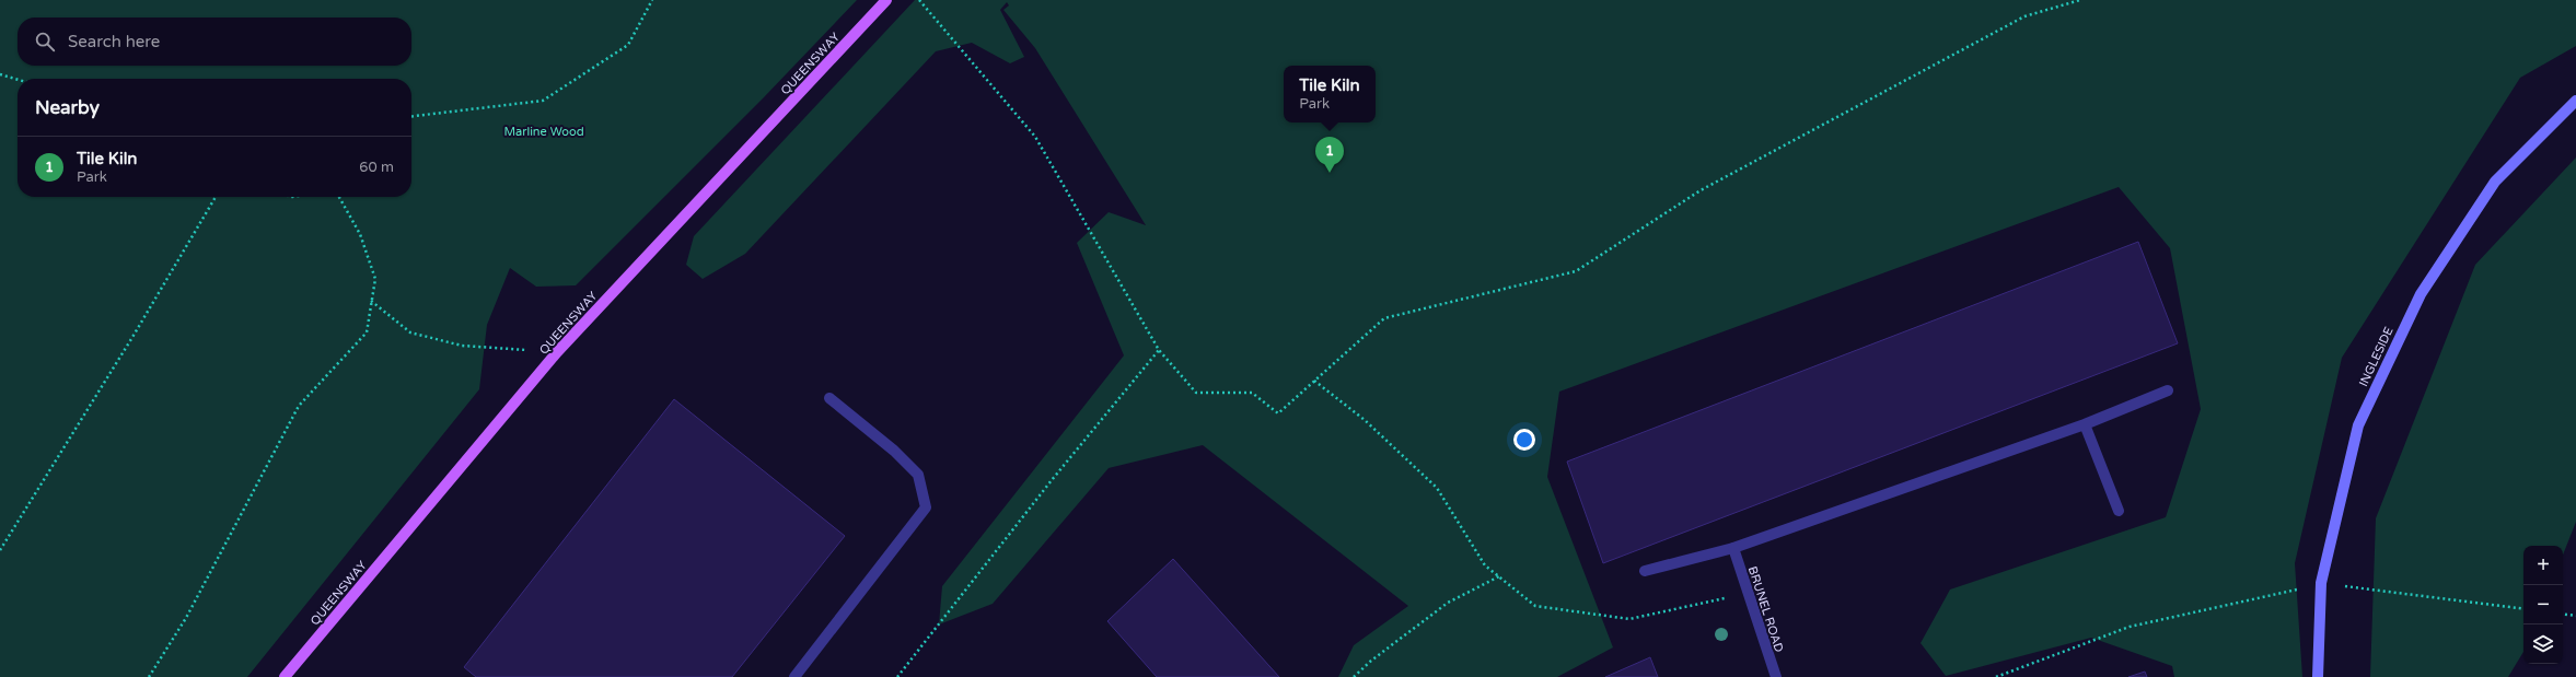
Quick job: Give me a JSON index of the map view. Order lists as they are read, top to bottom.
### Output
{
  "streets": {
    "main road": ["QUEENSWAY"],
    "street": ["INGLESIDE", "BRUNEL ROAD"]
  },
  "parks": ["Marline Wood"],
  "page": {
    "search": "Search here",
    "popup": ["Tile Kiln", "Park"],
    "heading": "Nearby",
    "list": [
      {
        "mark": "1",
        "name": "Tile Kiln",
        "note": "Park",
        "value": "60 m"
      }
    ],
    "pins": "1",
    "map_buttons": ["+", "−"]
  }
}
